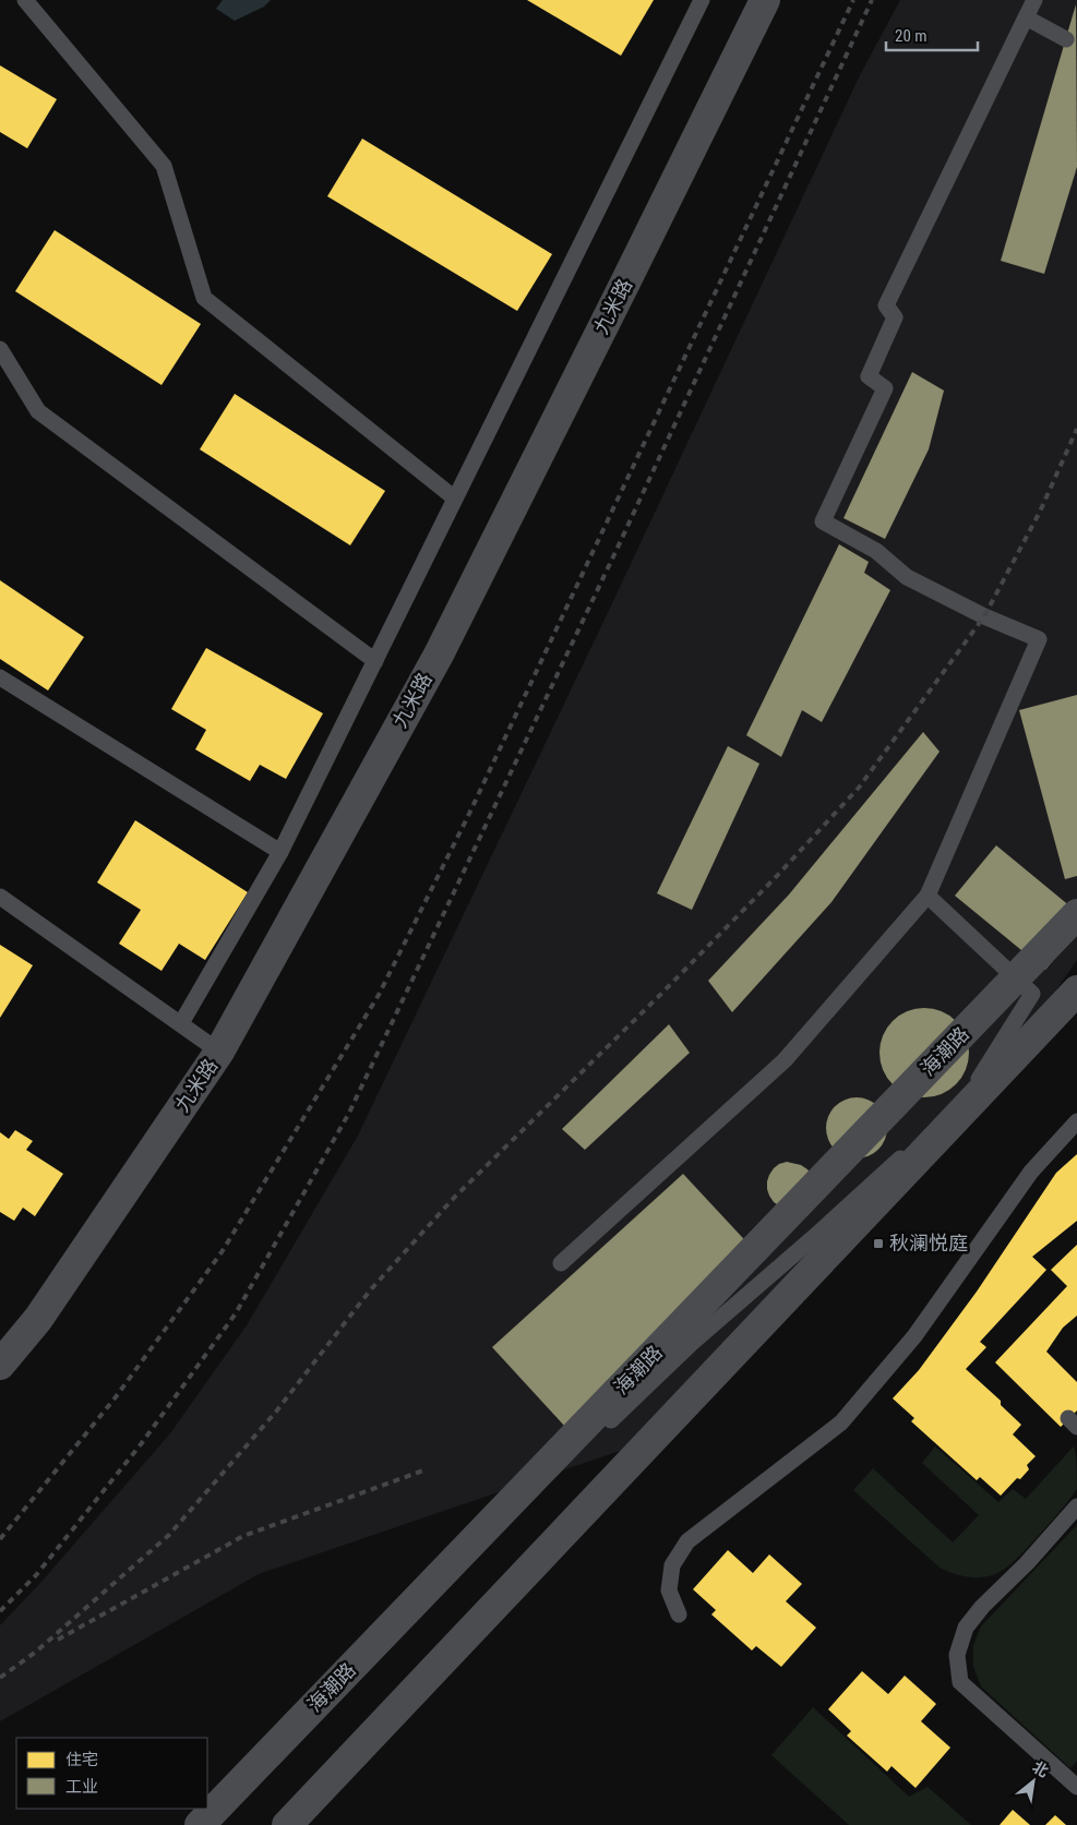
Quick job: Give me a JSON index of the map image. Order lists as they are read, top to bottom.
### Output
{
  "streets": {
    "street": ["九米路", "海潮路"]
  },
  "places": {
    "transit": ["秋澜悦庭"]
  },
  "legend": ["住宅", "工业"],
  "scale_bar": "20 m",
  "north": "top right"
}
